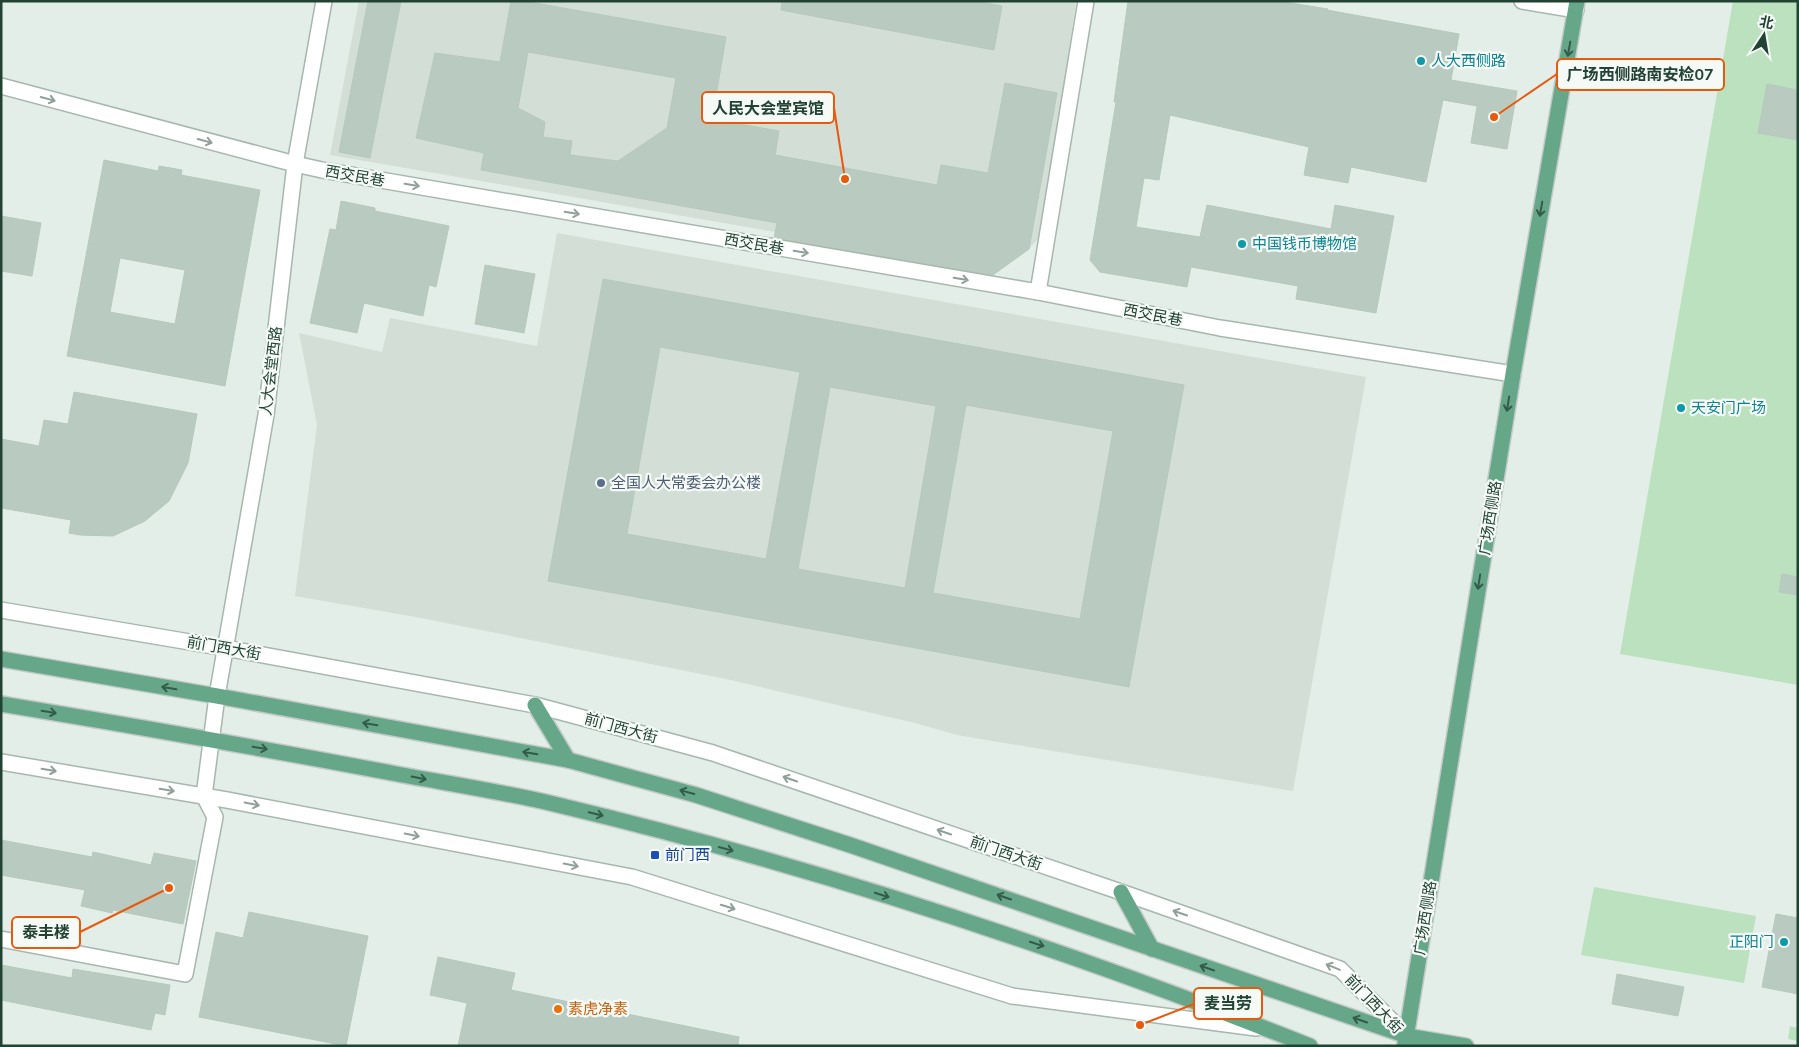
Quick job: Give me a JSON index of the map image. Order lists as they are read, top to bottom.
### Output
{
  "streets": {
    "main road": ["广场西侧路", "前门西大街"],
    "street": ["西交民巷", "人大会堂西路"]
  },
  "crossings": [
    ["西交民巷", "人大会堂西路"],
    ["西交民巷", "广场西侧路"],
    ["人大会堂西路", "前门西大街"],
    ["广场西侧路", "前门西大街"]
  ],
  "one_way": ["西交民巷", "广场西侧路"],
  "places": {
    "other": [
      "人大西侧路",
      "广场西侧路南安检07",
      "人民大会堂宾馆",
      "中国钱币博物馆",
      "天安门广场",
      "全国人大常委会办公楼",
      "泰丰楼",
      "正阳门",
      "素虎净素",
      "麦当劳"
    ],
    "transit": ["前门西"]
  },
  "north": "top"
}
